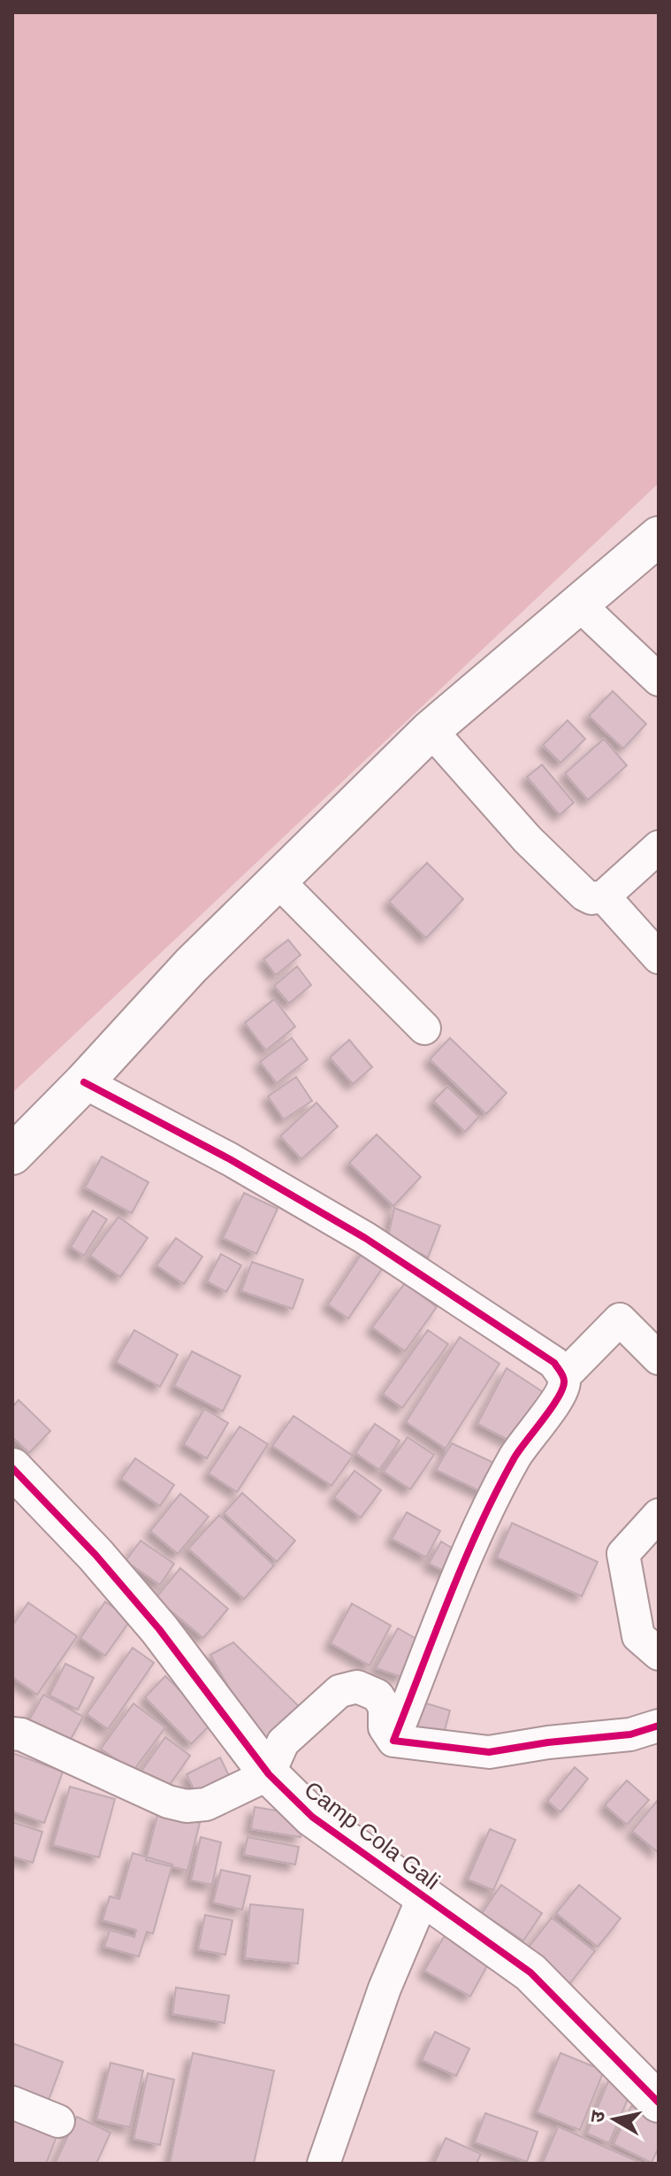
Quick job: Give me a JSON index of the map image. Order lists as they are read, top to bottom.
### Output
{
  "streets": {
    "street": ["Camp Cola Gali"]
  },
  "north": "left"
}
